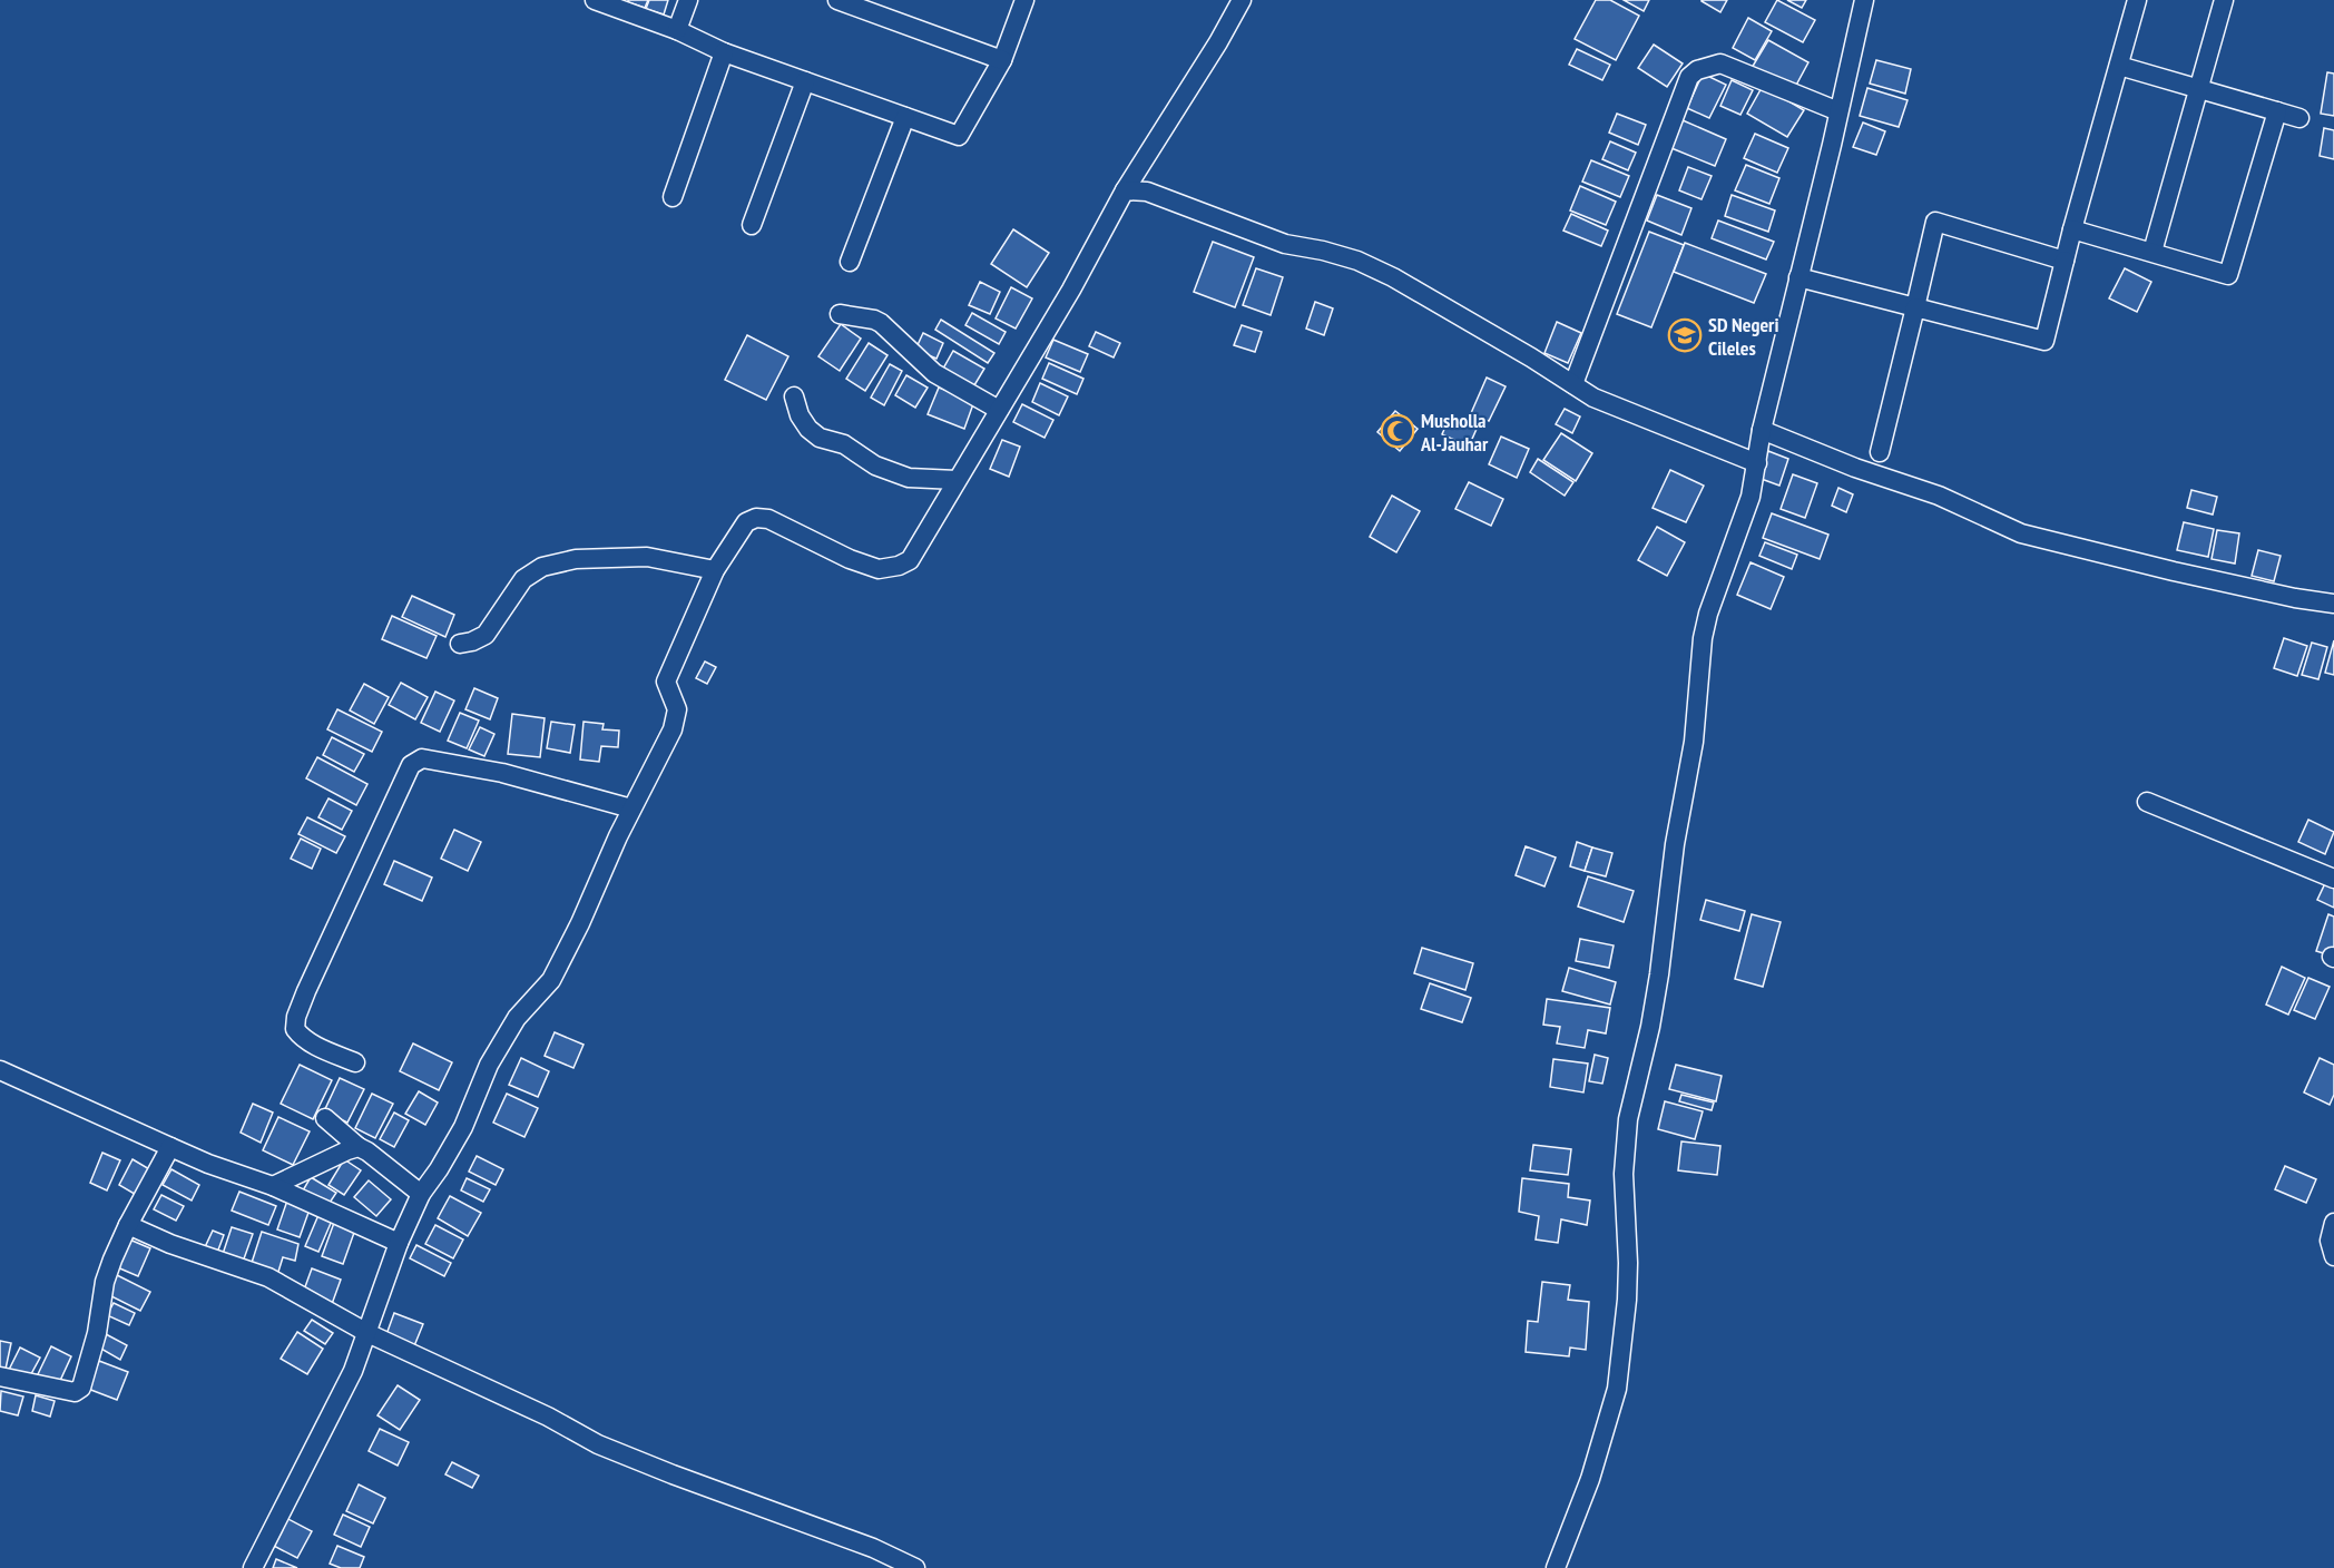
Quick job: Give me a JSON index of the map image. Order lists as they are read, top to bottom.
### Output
{
  "places": {
    "school or university": ["SD Negeri Cileles"],
    "mosque": ["Musholla Al-Jauhar"]
  }
}
